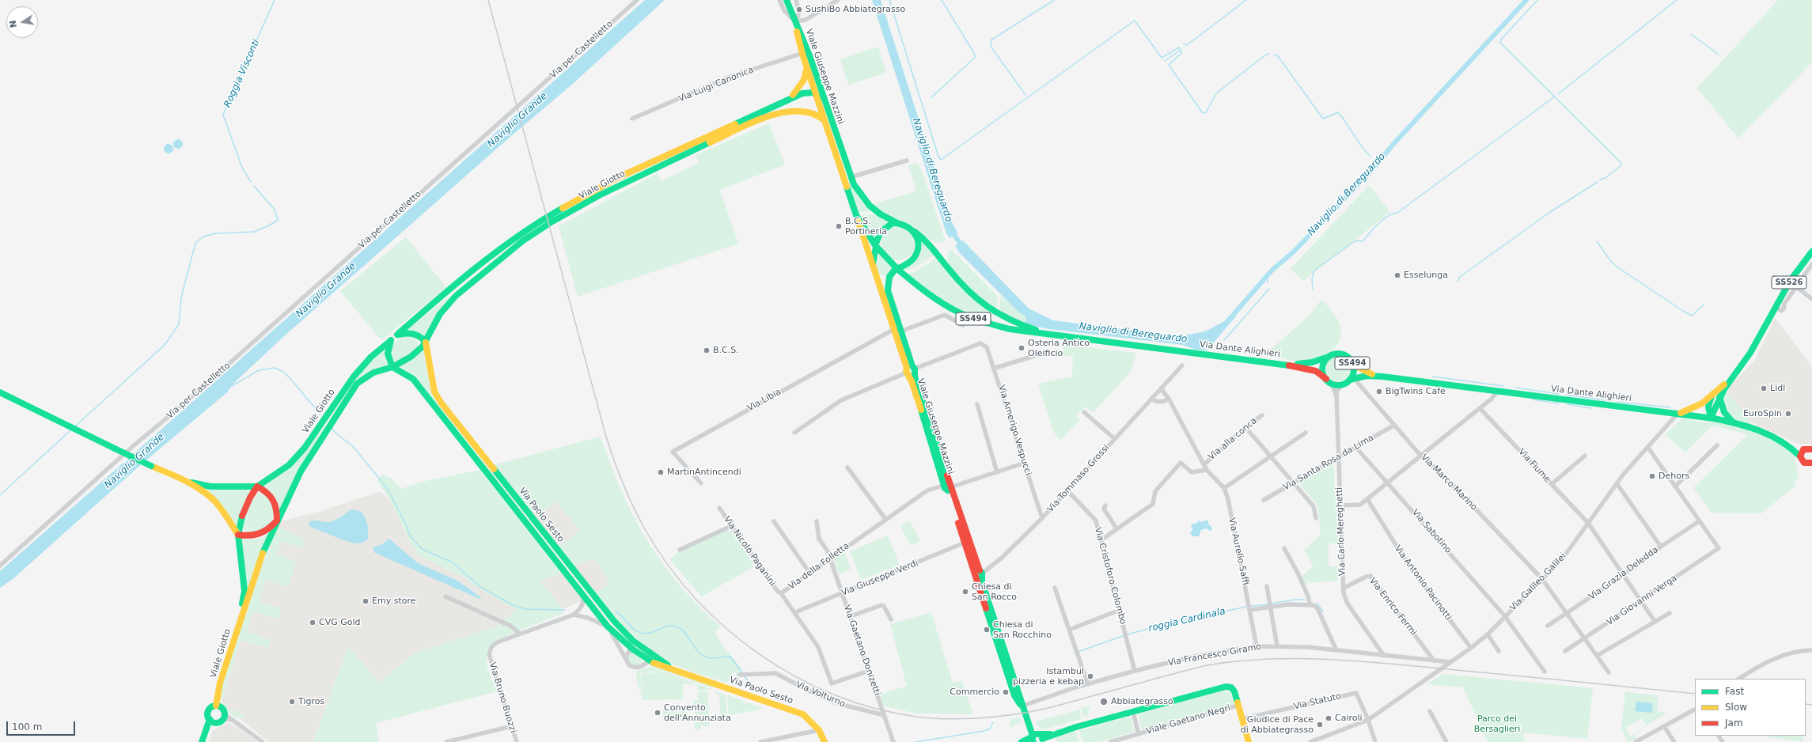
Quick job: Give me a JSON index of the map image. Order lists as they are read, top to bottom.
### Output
{
  "streets": {
    "main road": [
      "Viale Giuseppe Mazzini",
      "Viale Giotto",
      "SS526",
      "SS494",
      "Via Dante Alighieri",
      "Via Paolo Sesto"
    ],
    "street": [
      "Via per Castelletto",
      "Via Luigi Canonica",
      "Via Libia",
      "Via Amerigo Vespucci",
      "Via alla conca",
      "Via Santa Rosa da Lima",
      "Via Fiume",
      "Via Tommaso Grossi",
      "Via Marco Marino",
      "Via Carlo Mereghetti",
      "Via Sabotino",
      "Via Nicolò Paganini",
      "Via Aurelio Saffi",
      "Via della Folletta",
      "Via Grazia Deledda",
      "Via Cristoforo Colombo",
      "Via Giuseppe Verdi",
      "Via Galileo Galilei",
      "Via Antonio Pacinotti",
      "Via Giovanni Verga",
      "Via Enrico Fermi",
      "Via Gaetano Donizetti",
      "Via Francesco Giramo",
      "Via Volturno",
      "Via Bruno Buozzi",
      "Via Statuto",
      "Viale Gaetano Negri"
    ]
  },
  "crossings": [
    ["Viale Giuseppe Mazzini", "Via Luigi Canonica"],
    ["Viale Giuseppe Mazzini", "Viale Giotto"],
    ["Viale Giuseppe Mazzini", "SS494"],
    ["Viale Giuseppe Mazzini", "Via Dante Alighieri"],
    ["Viale Giuseppe Mazzini", "Via Libia"],
    ["Viale Giuseppe Mazzini", "Via Amerigo Vespucci"],
    ["Viale Giuseppe Mazzini", "Via Tommaso Grossi"],
    ["Viale Giuseppe Mazzini", "Via della Folletta"],
    ["Viale Giuseppe Mazzini", "Via Giuseppe Verdi"],
    ["Viale Giuseppe Mazzini", "Via Francesco Giramo"],
    ["Viale Giotto", "Via Paolo Sesto"],
    ["SS526", "Via Dante Alighieri"],
    ["SS526", "Via Galileo Galilei"],
    ["SS494", "Via Dante Alighieri"],
    ["SS494", "Via Carlo Mereghetti"],
    ["Via Dante Alighieri", "Via Carlo Mereghetti"],
    ["Via Dante Alighieri", "Via Galileo Galilei"],
    ["Via Amerigo Vespucci", "Via Tommaso Grossi"],
    ["Via Amerigo Vespucci", "Via della Folletta"],
    ["Via alla conca", "Via Aurelio Saffi"],
    ["Via alla conca", "Via Cristoforo Colombo"],
    ["Via Santa Rosa da Lima", "Via Marco Marino"],
    ["Via Santa Rosa da Lima", "Via Carlo Mereghetti"],
    ["Via Santa Rosa da Lima", "Via Sabotino"],
    ["Via Fiume", "Via Grazia Deledda"],
    ["Via Fiume", "Via Galileo Galilei"],
    ["Via Fiume", "Via Giovanni Verga"],
    ["Via Tommaso Grossi", "Via Aurelio Saffi"],
    ["Via Tommaso Grossi", "Via Cristoforo Colombo"],
    ["Via Marco Marino", "Via Grazia Deledda"],
    ["Via Marco Marino", "Via Galileo Galilei"],
    ["Via Marco Marino", "Via Giovanni Verga"],
    ["Via Paolo Sesto", "Via Bruno Buozzi"],
    ["Via Carlo Mereghetti", "Via Enrico Fermi"],
    ["Via Carlo Mereghetti", "Via Francesco Giramo"],
    ["Via Sabotino", "Via Galileo Galilei"],
    ["Via Nicolò Paganini", "Via della Folletta"],
    ["Via Aurelio Saffi", "Via Francesco Giramo"],
    ["Via della Folletta", "Via Giuseppe Verdi"],
    ["Via della Folletta", "Via Gaetano Donizetti"],
    ["Via Grazia Deledda", "Via Giovanni Verga"],
    ["Via Cristoforo Colombo", "Via Francesco Giramo"],
    ["Via Giuseppe Verdi", "Via Gaetano Donizetti"],
    ["Via Galileo Galilei", "Via Antonio Pacinotti"],
    ["Via Galileo Galilei", "Via Francesco Giramo"],
    ["Via Galileo Galilei", "Via Statuto"],
    ["Via Enrico Fermi", "Via Francesco Giramo"],
    ["Via Gaetano Donizetti", "Via Volturno"]
  ],
  "water": [
    "Roggia Visconti",
    "Naviglio Grande",
    "Naviglio di Bereguardo",
    "roggia Cardinala"
  ],
  "parks": ["Parco dei Bersaglieri"],
  "places": [
    "SushiBo Abbiategrasso",
    "B.C.S. Portineria",
    "Esselunga",
    "Osteria Antico Oleificio",
    "B.C.S.",
    "Lidl",
    "BigTwins Cafe",
    "EuroSpin",
    "MartinAntincendi",
    "Dehors",
    "Chiesa di San Rocco",
    "Emy store",
    "CVG Gold",
    "Chiesa di San Rocchino",
    "Istambul pizzeria e kebap",
    "Commercio",
    "Tigros",
    "Abbiategrasso",
    "Convento dell'Annunziata",
    "Cairoli",
    "Giudice di Pace di Abbiategrasso"
  ],
  "legend": ["Fast", "Slow", "Jam"],
  "scale_bar": "100 m",
  "north": "left"
}
